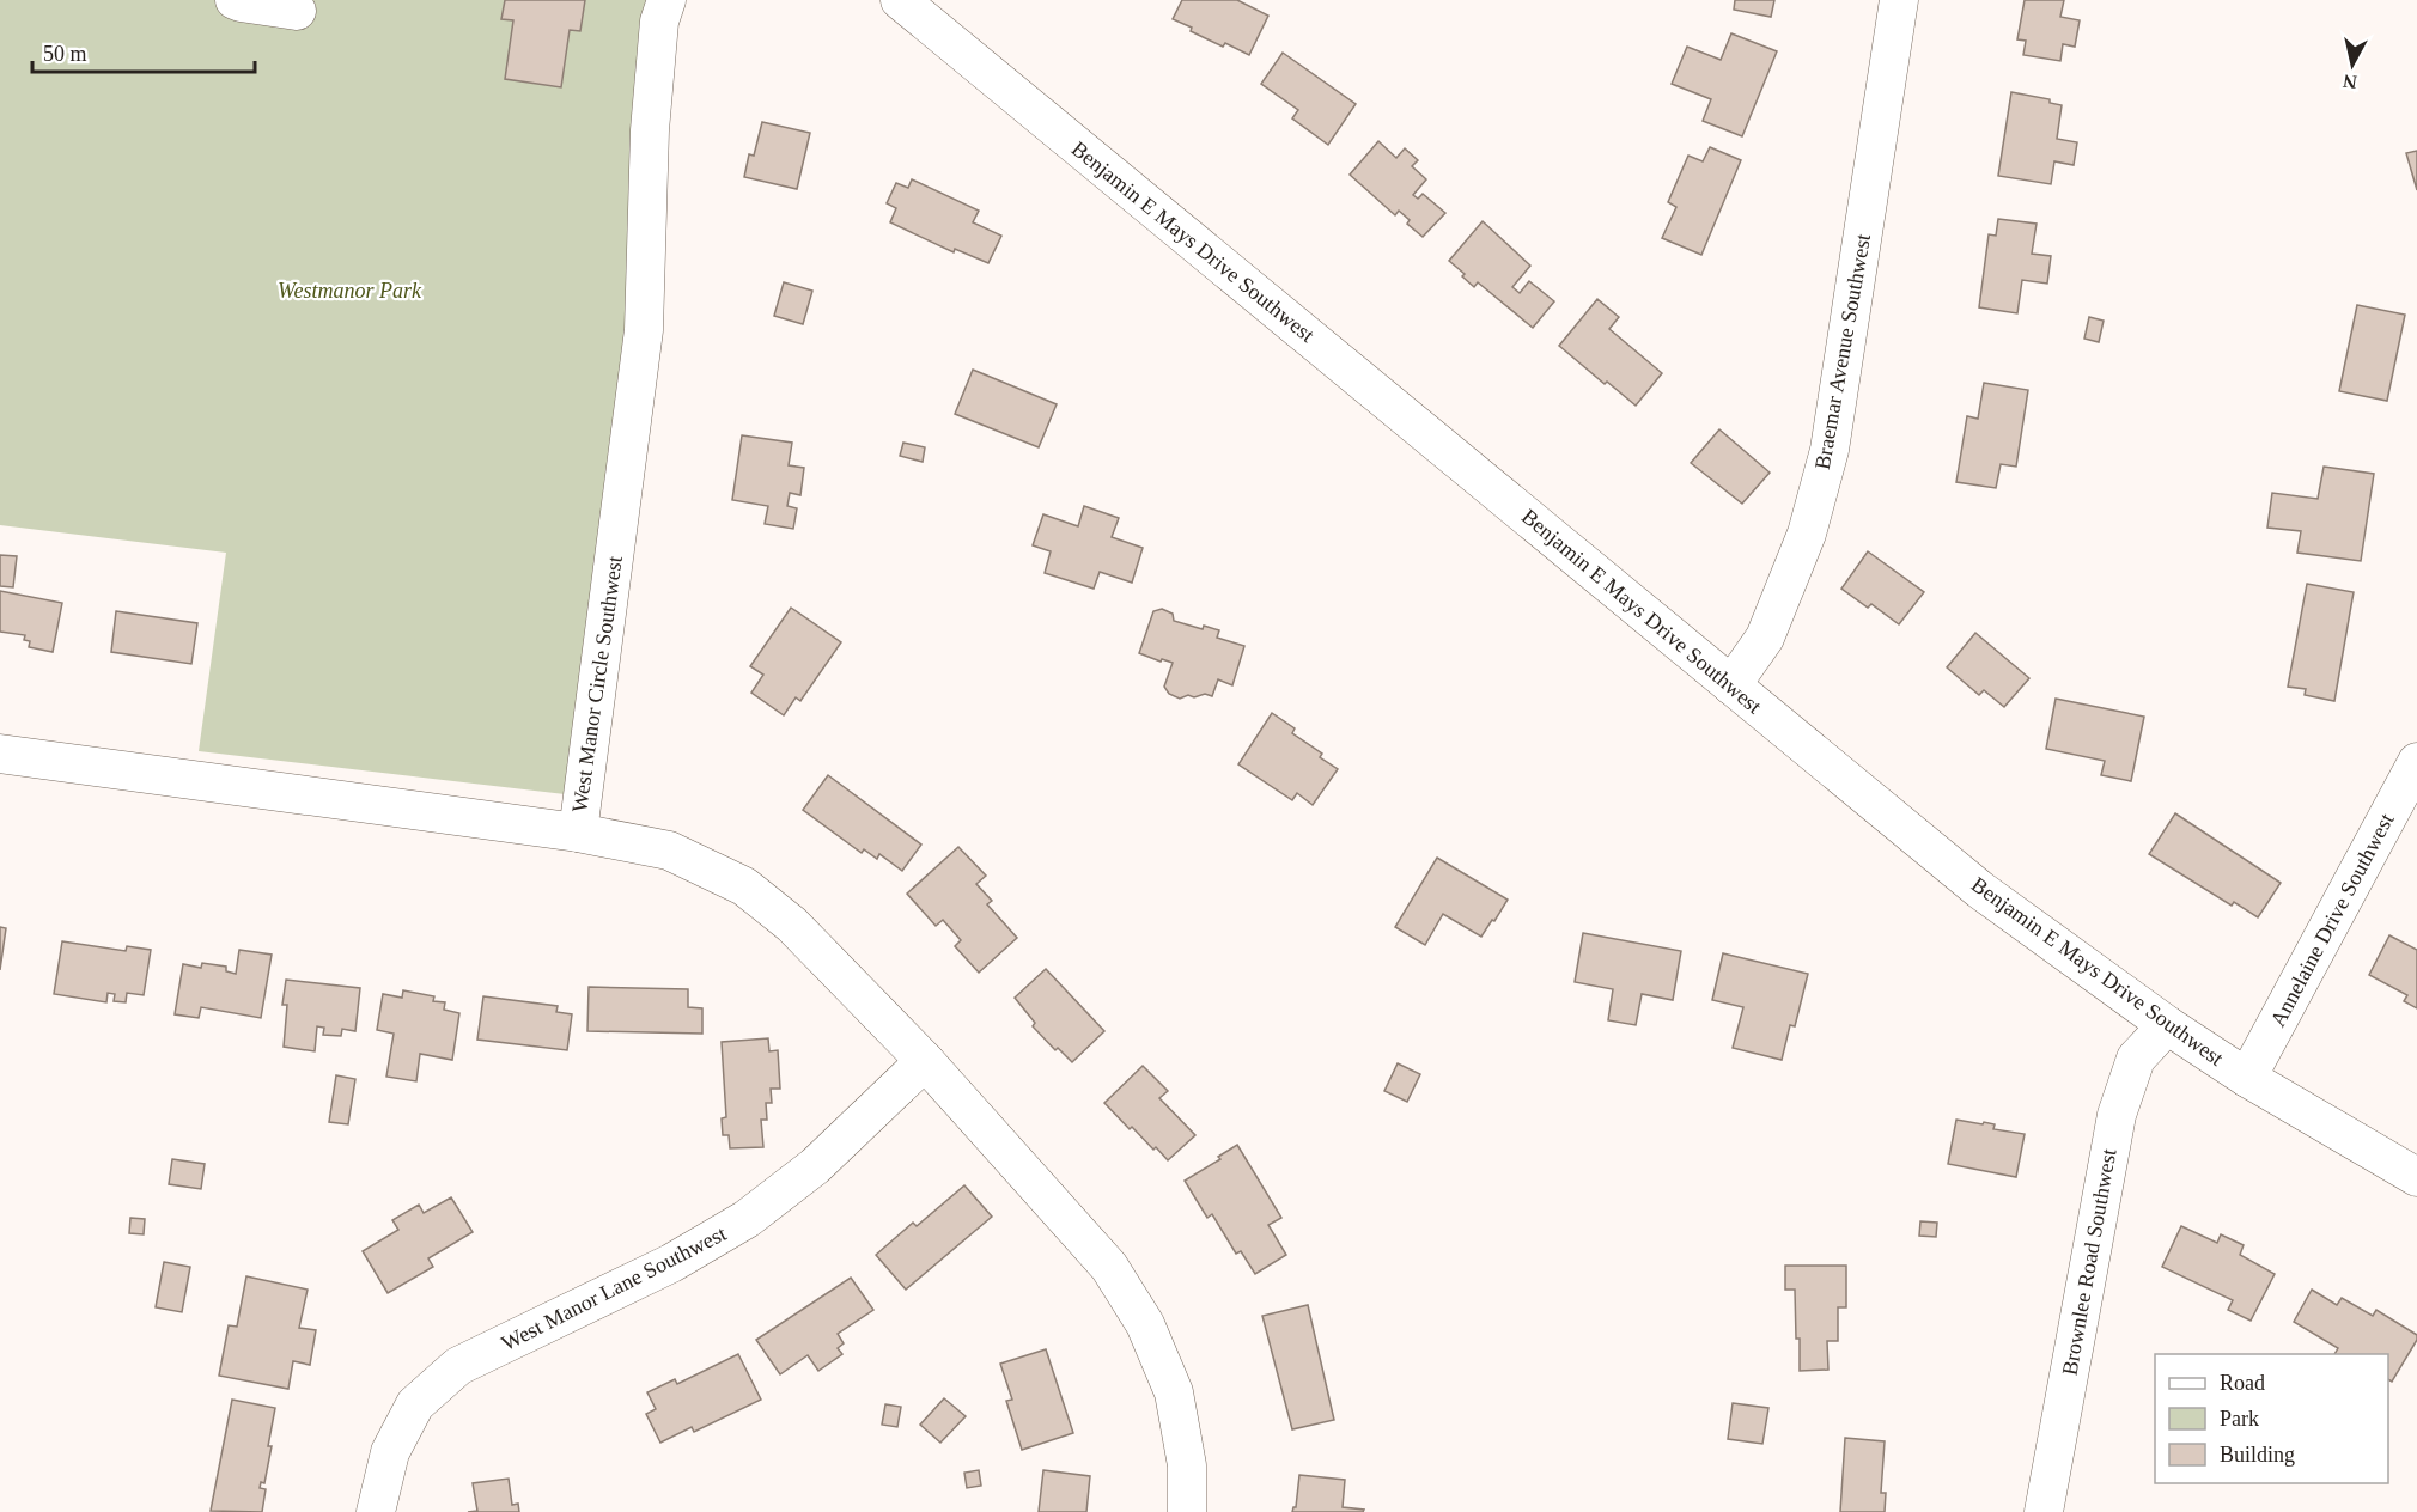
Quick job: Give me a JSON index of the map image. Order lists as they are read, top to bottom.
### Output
{
  "streets": {
    "street": [
      "Benjamin E Mays Drive Southwest",
      "Braemar Avenue Southwest",
      "West Manor Circle Southwest",
      "Annelaine Drive Southwest",
      "Brownlee Road Southwest",
      "West Manor Lane Southwest"
    ]
  },
  "crossings": [
    ["Benjamin E Mays Drive Southwest", "Braemar Avenue Southwest"],
    ["Benjamin E Mays Drive Southwest", "Annelaine Drive Southwest"],
    ["Benjamin E Mays Drive Southwest", "Brownlee Road Southwest"]
  ],
  "parks": ["Westmanor Park"],
  "legend": ["Road", "Park", "Building"],
  "scale_bar": "50 m",
  "north": "bottom"
}
